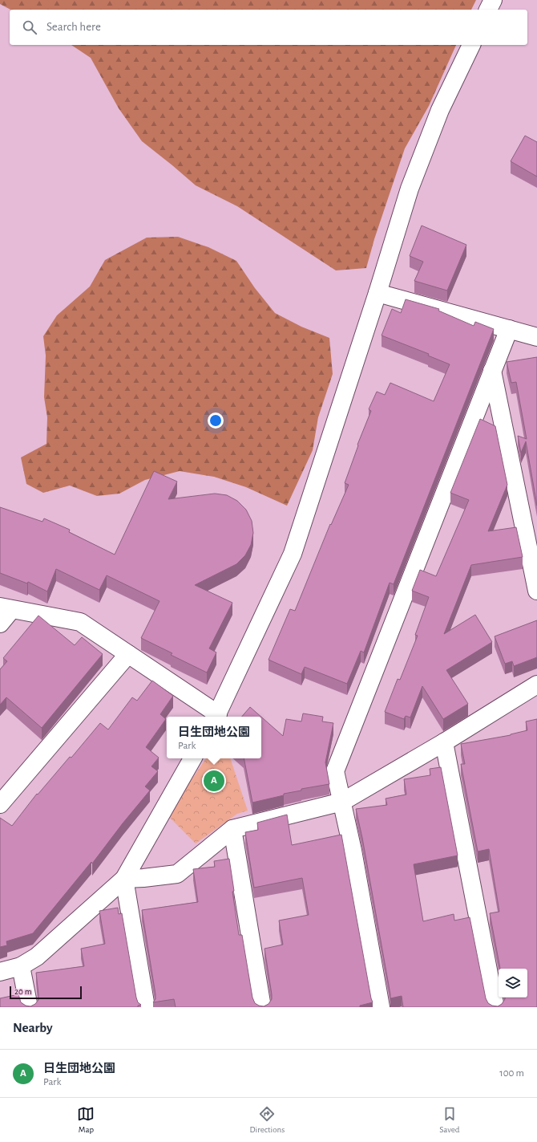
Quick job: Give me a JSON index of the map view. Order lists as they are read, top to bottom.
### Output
{
  "scale_bar": "20 m",
  "page": {
    "search": "Search here",
    "popup": ["日生団地公園", "Park"],
    "pins": "A",
    "scale": "20 m",
    "heading": "Nearby",
    "list": [
      {
        "mark": "A",
        "name": "日生団地公園",
        "note": "Park",
        "value": "100 m"
      }
    ],
    "nav": ["Map", "Directions", "Saved"]
  }
}
